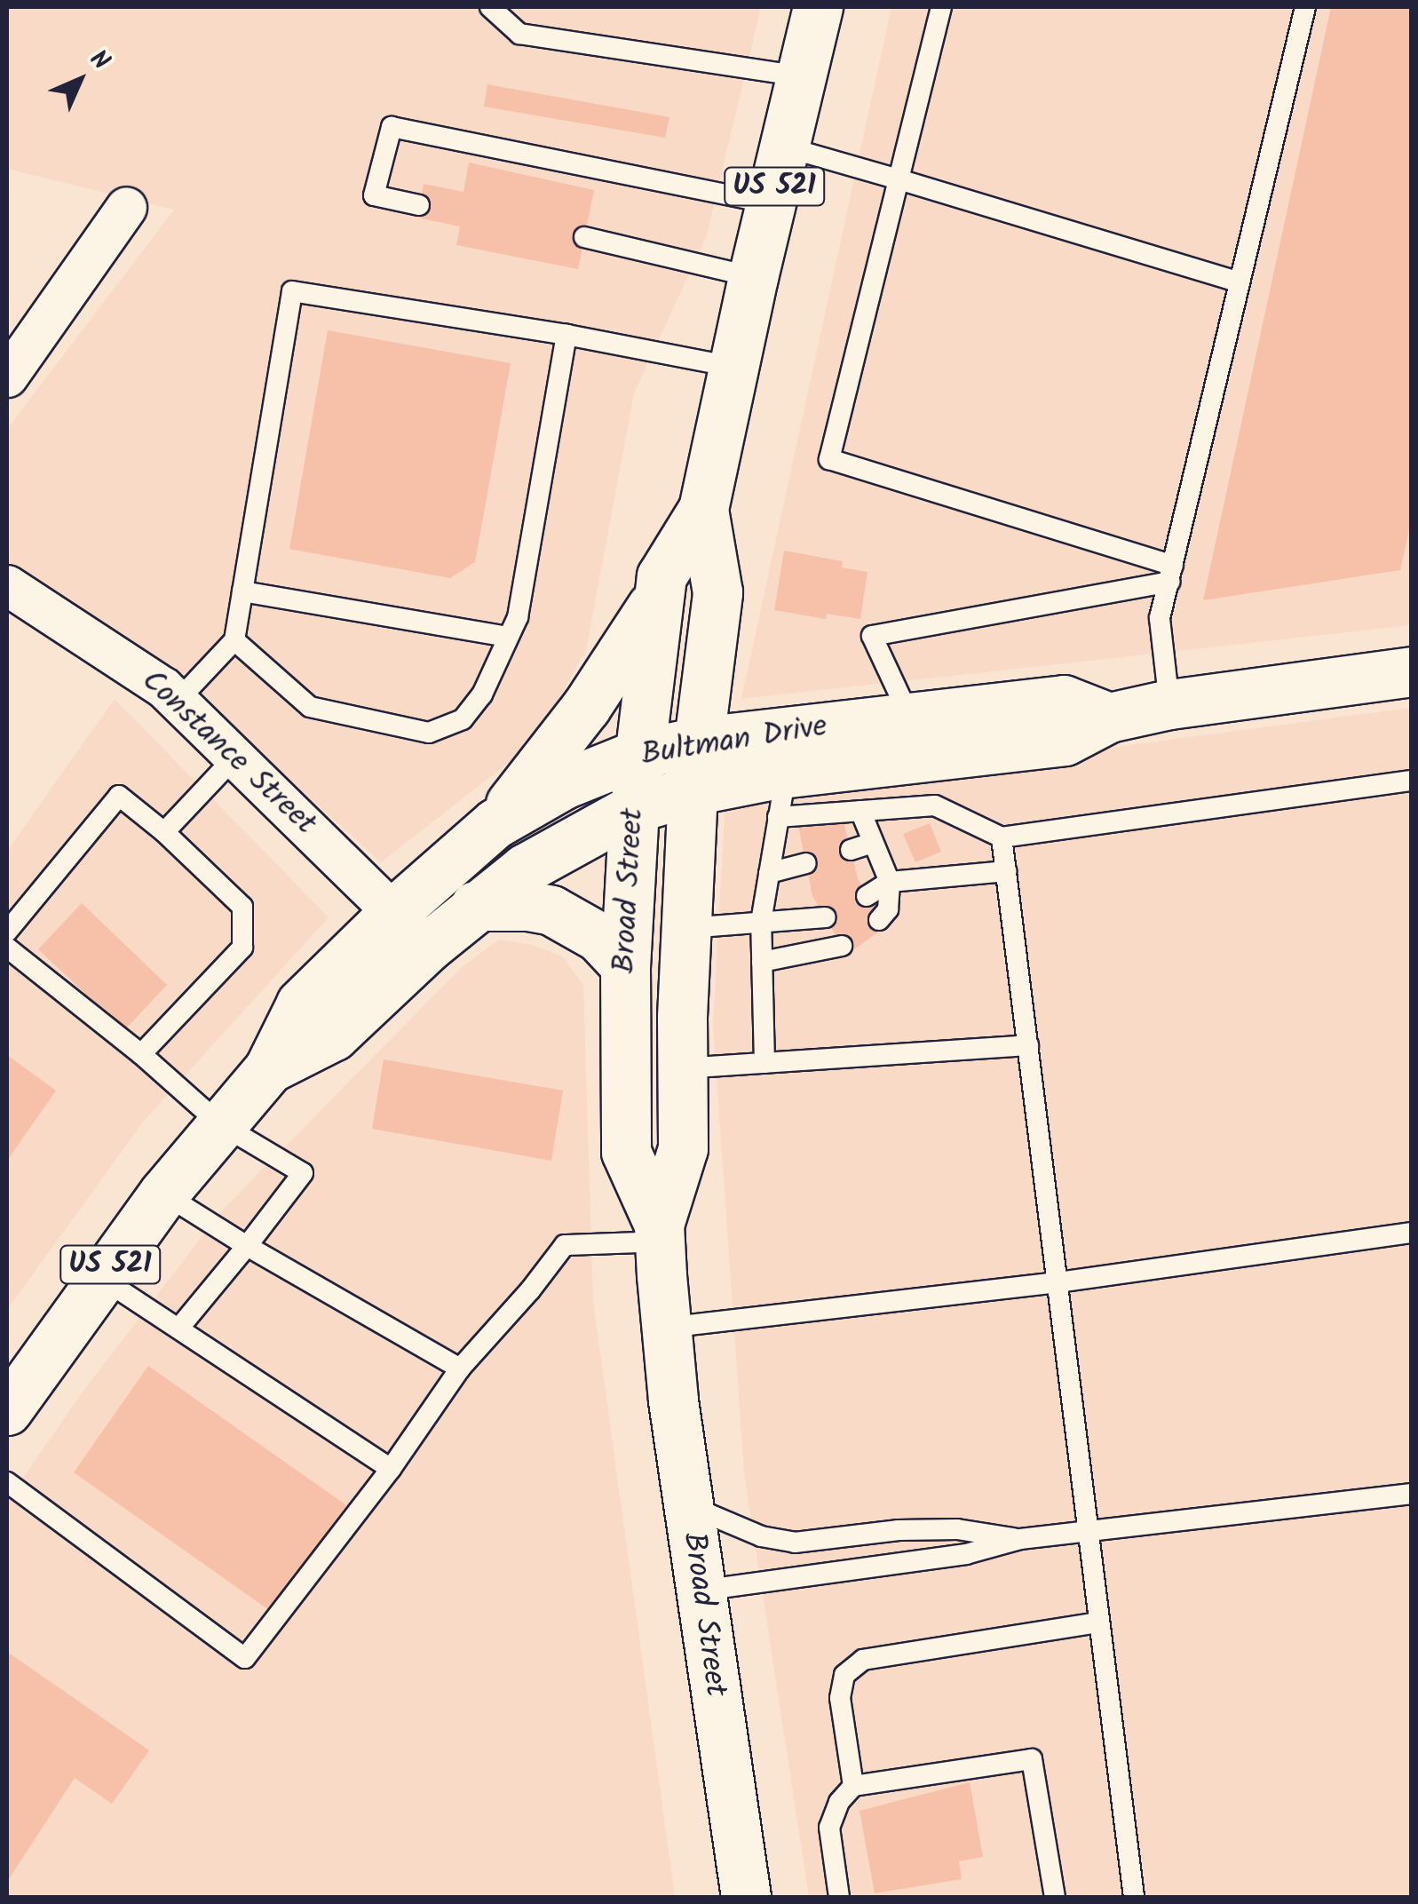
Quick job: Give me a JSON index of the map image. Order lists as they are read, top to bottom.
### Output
{
  "streets": {
    "main road": ["US 521", "Bultman Drive", "Broad Street"],
    "street": ["Constance Street"]
  },
  "crossings": [
    ["US 521", "Bultman Drive"],
    ["US 521", "Broad Street"],
    ["Bultman Drive", "Constance Street"],
    ["Bultman Drive", "Broad Street"]
  ],
  "north": "top right"
}
